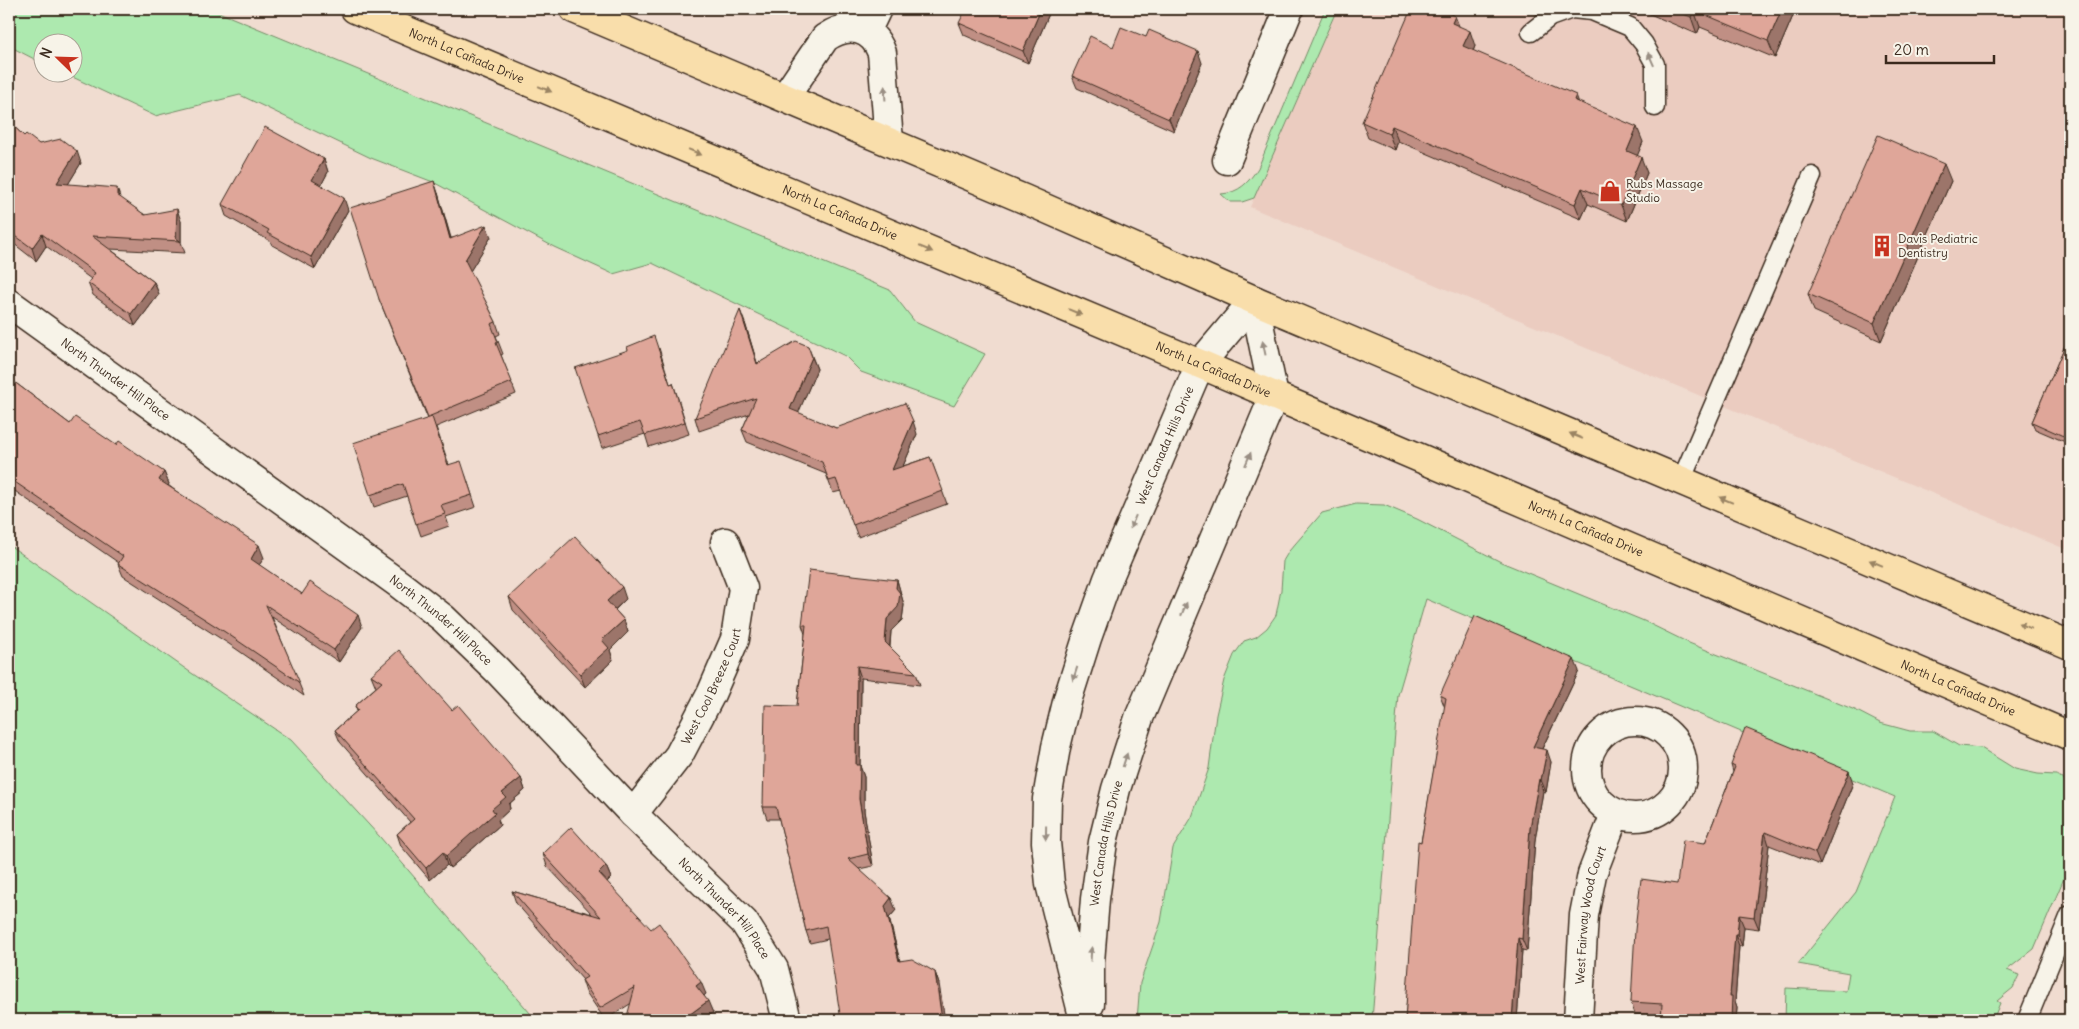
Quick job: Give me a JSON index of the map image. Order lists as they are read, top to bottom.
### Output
{
  "streets": {
    "main road": ["North La Cañada Drive"],
    "street": [
      "North Thunder Hill Place",
      "West Canada Hills Drive",
      "West Cool Breeze Court",
      "West Fairway Wood Court"
    ]
  },
  "crossings": [
    ["North La Cañada Drive", "West Canada Hills Drive"],
    ["North Thunder Hill Place", "West Cool Breeze Court"]
  ],
  "places": {
    "shop": ["Rubs Massage Studio"],
    "building": ["Davis Pediatric Dentistry"]
  },
  "scale_bar": "20 m",
  "north": "top left"
}
